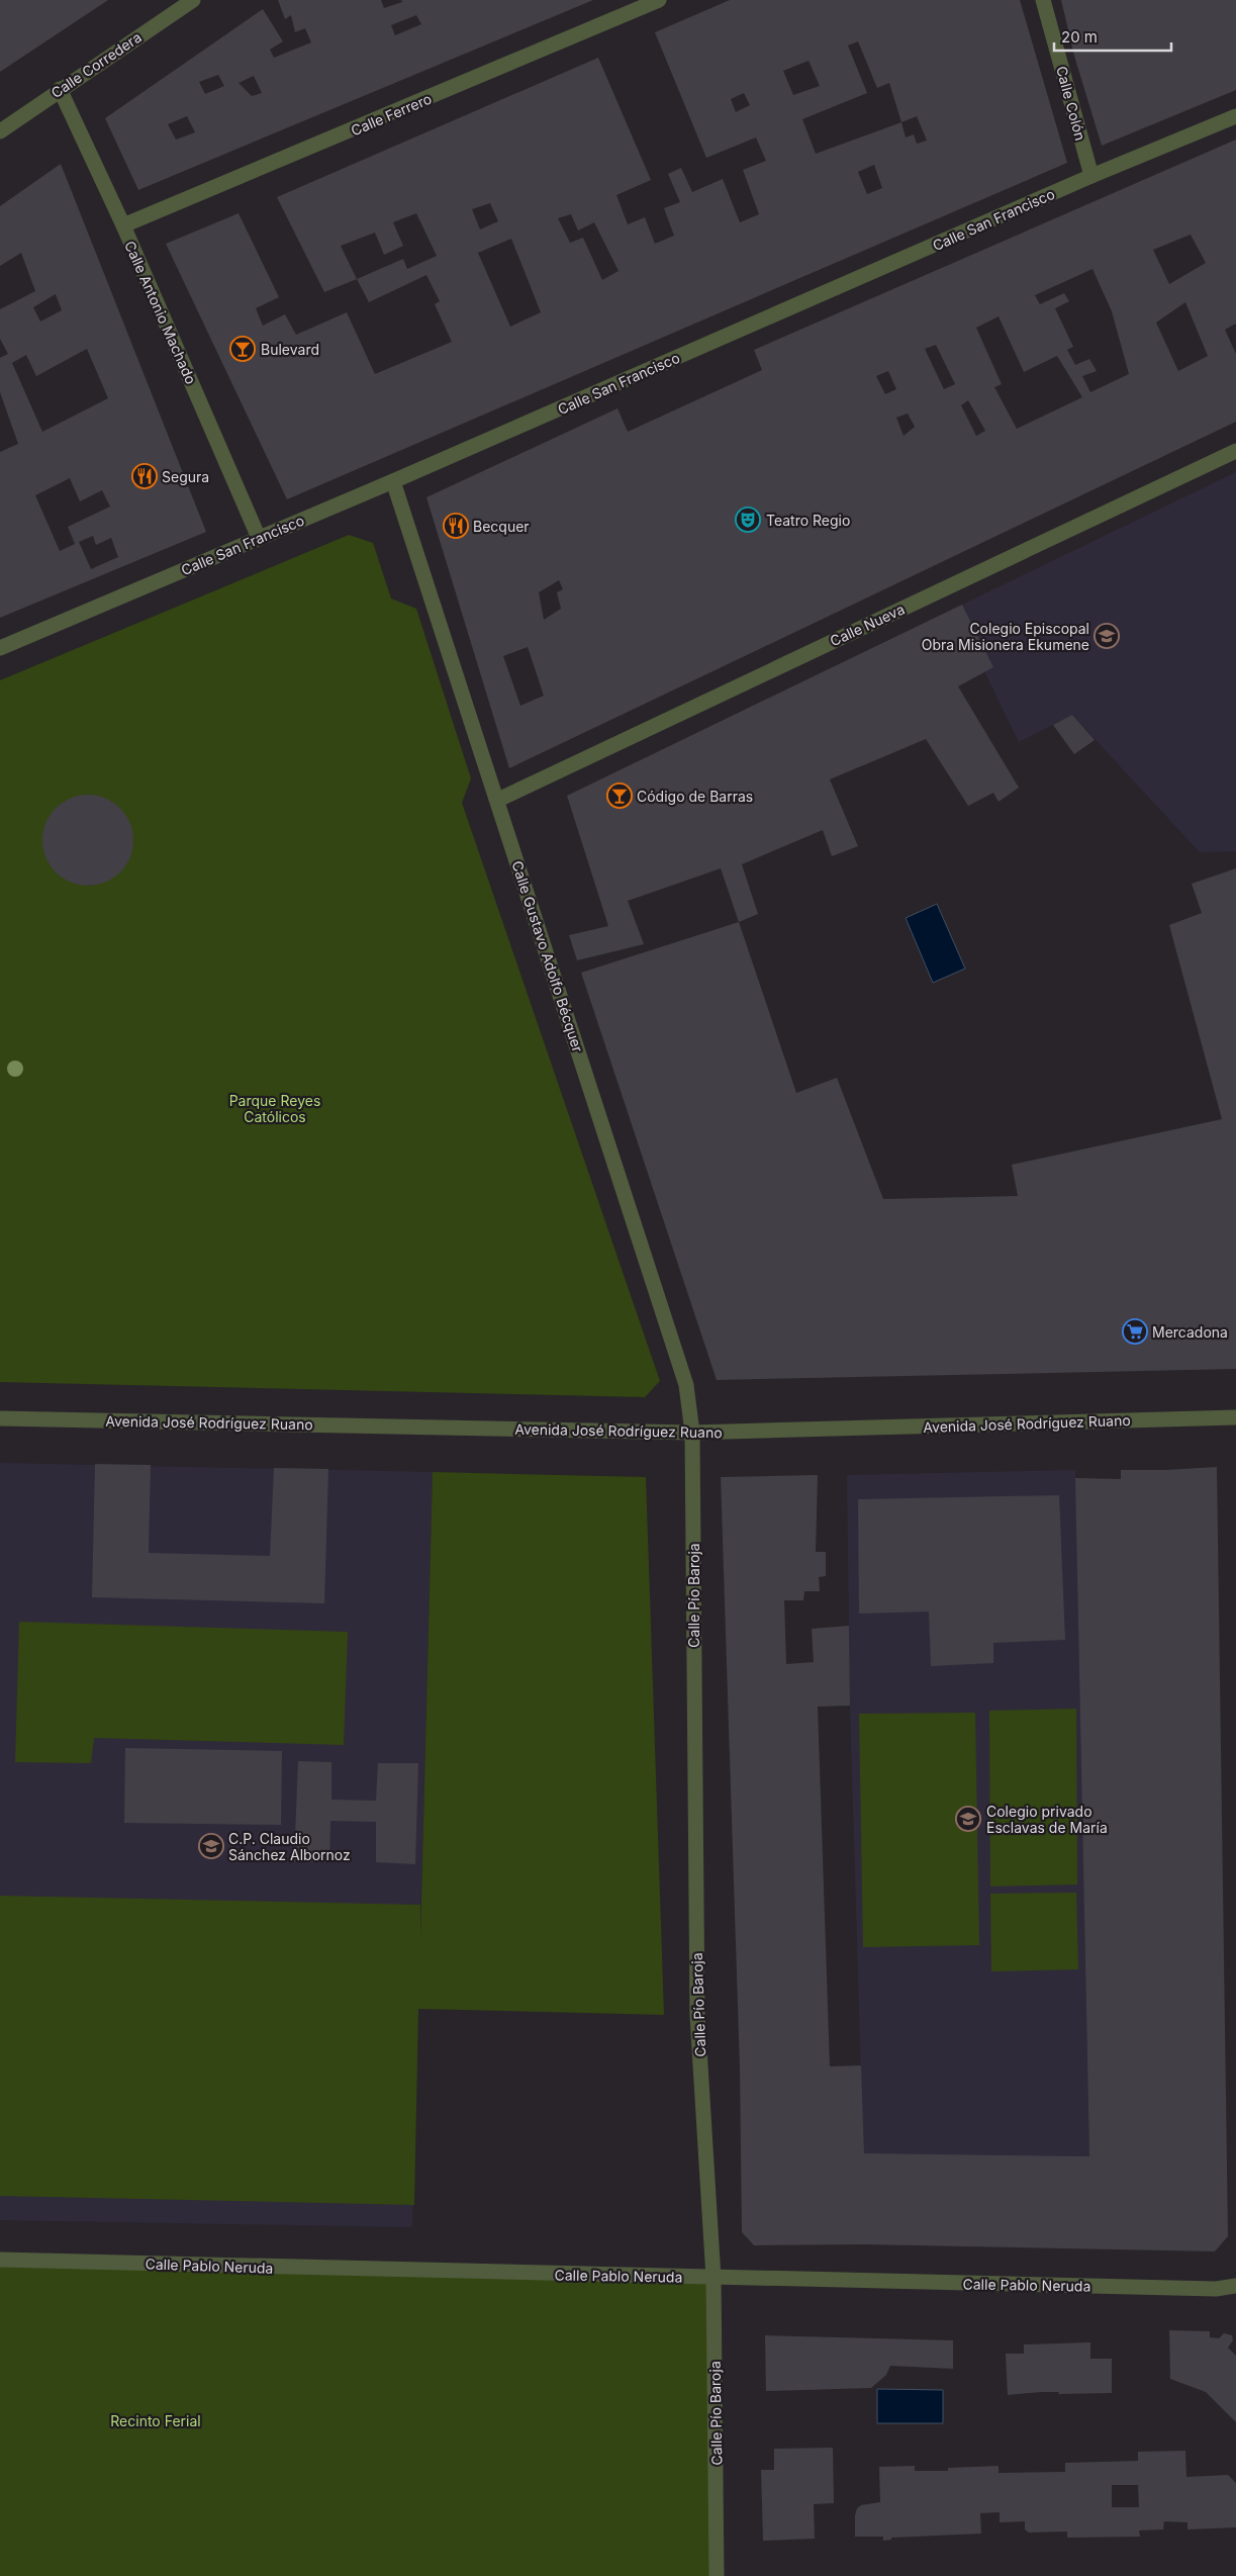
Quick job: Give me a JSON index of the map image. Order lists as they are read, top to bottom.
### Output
{
  "streets": {
    "street": [
      "Calle Corredera",
      "Calle Colón",
      "Calle Ferrero",
      "Calle San Francisco",
      "Calle Antonio Machado",
      "Calle Nueva",
      "Calle Gustavo Adolfo Bécquer",
      "Avenida José Rodríguez Ruano",
      "Calle Pío Baroja",
      "Calle Pablo Neruda"
    ]
  },
  "crossings": [
    ["Calle Corredera", "Calle Antonio Machado"],
    ["Calle Colón", "Calle San Francisco"],
    ["Calle Ferrero", "Calle Antonio Machado"],
    ["Calle San Francisco", "Calle Antonio Machado"],
    ["Calle San Francisco", "Calle Gustavo Adolfo Bécquer"],
    ["Calle Nueva", "Calle Gustavo Adolfo Bécquer"],
    ["Calle Gustavo Adolfo Bécquer", "Avenida José Rodríguez Ruano"],
    ["Calle Gustavo Adolfo Bécquer", "Calle Pío Baroja"],
    ["Avenida José Rodríguez Ruano", "Calle Pío Baroja"],
    ["Calle Pío Baroja", "Calle Pablo Neruda"]
  ],
  "parks": ["Parque Reyes Católicos", "Recinto Ferial"],
  "places": {
    "bar": ["Bulevard", "Código de Barras"],
    "restaurant": ["Segura", "Becquer"],
    "theatre": ["Teatro Regio"],
    "school or university": ["Colegio Episcopal Obra Misionera Ekumene", "Colegio privado Esclavas de María", "C.P. Claudio Sánchez Albornoz"],
    "supermarket": ["Mercadona"]
  },
  "scale_bar": "20 m"
}
